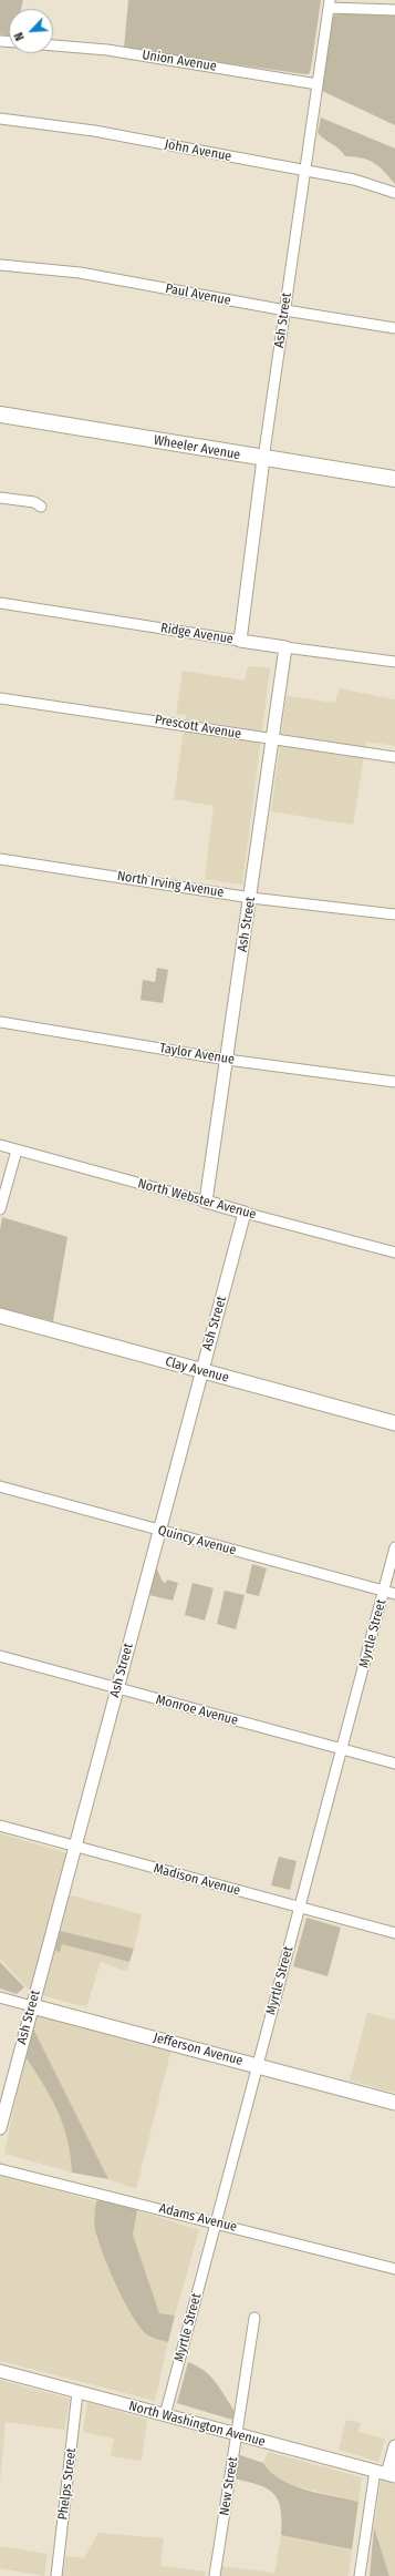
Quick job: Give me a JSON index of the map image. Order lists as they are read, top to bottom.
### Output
{
  "streets": {
    "main road": ["Wheeler Avenue", "Clay Avenue", "Jefferson Avenue"],
    "street": [
      "Union Avenue",
      "John Avenue",
      "Paul Avenue",
      "Ash Street",
      "Ridge Avenue",
      "Prescott Avenue",
      "North Irving Avenue",
      "Taylor Avenue",
      "North Webster Avenue",
      "Quincy Avenue",
      "Myrtle Street",
      "Monroe Avenue",
      "Madison Avenue",
      "Adams Avenue",
      "North Washington Avenue",
      "Phelps Street",
      "New Street"
    ]
  },
  "crossings": [
    ["Union Avenue", "Ash Street"],
    ["John Avenue", "Ash Street"],
    ["Paul Avenue", "Ash Street"],
    ["Ash Street", "Wheeler Avenue"],
    ["Ash Street", "Ridge Avenue"],
    ["Ash Street", "Prescott Avenue"],
    ["Ash Street", "North Irving Avenue"],
    ["Ash Street", "Taylor Avenue"],
    ["Ash Street", "North Webster Avenue"],
    ["Ash Street", "Clay Avenue"],
    ["Ash Street", "Quincy Avenue"],
    ["Ash Street", "Monroe Avenue"],
    ["Ash Street", "Madison Avenue"],
    ["Ash Street", "Jefferson Avenue"],
    ["Quincy Avenue", "Myrtle Street"],
    ["Myrtle Street", "Monroe Avenue"],
    ["Myrtle Street", "Madison Avenue"],
    ["Myrtle Street", "Jefferson Avenue"],
    ["Myrtle Street", "Adams Avenue"],
    ["Myrtle Street", "North Washington Avenue"],
    ["North Washington Avenue", "Phelps Street"],
    ["North Washington Avenue", "New Street"]
  ],
  "north": "bottom left"
}
